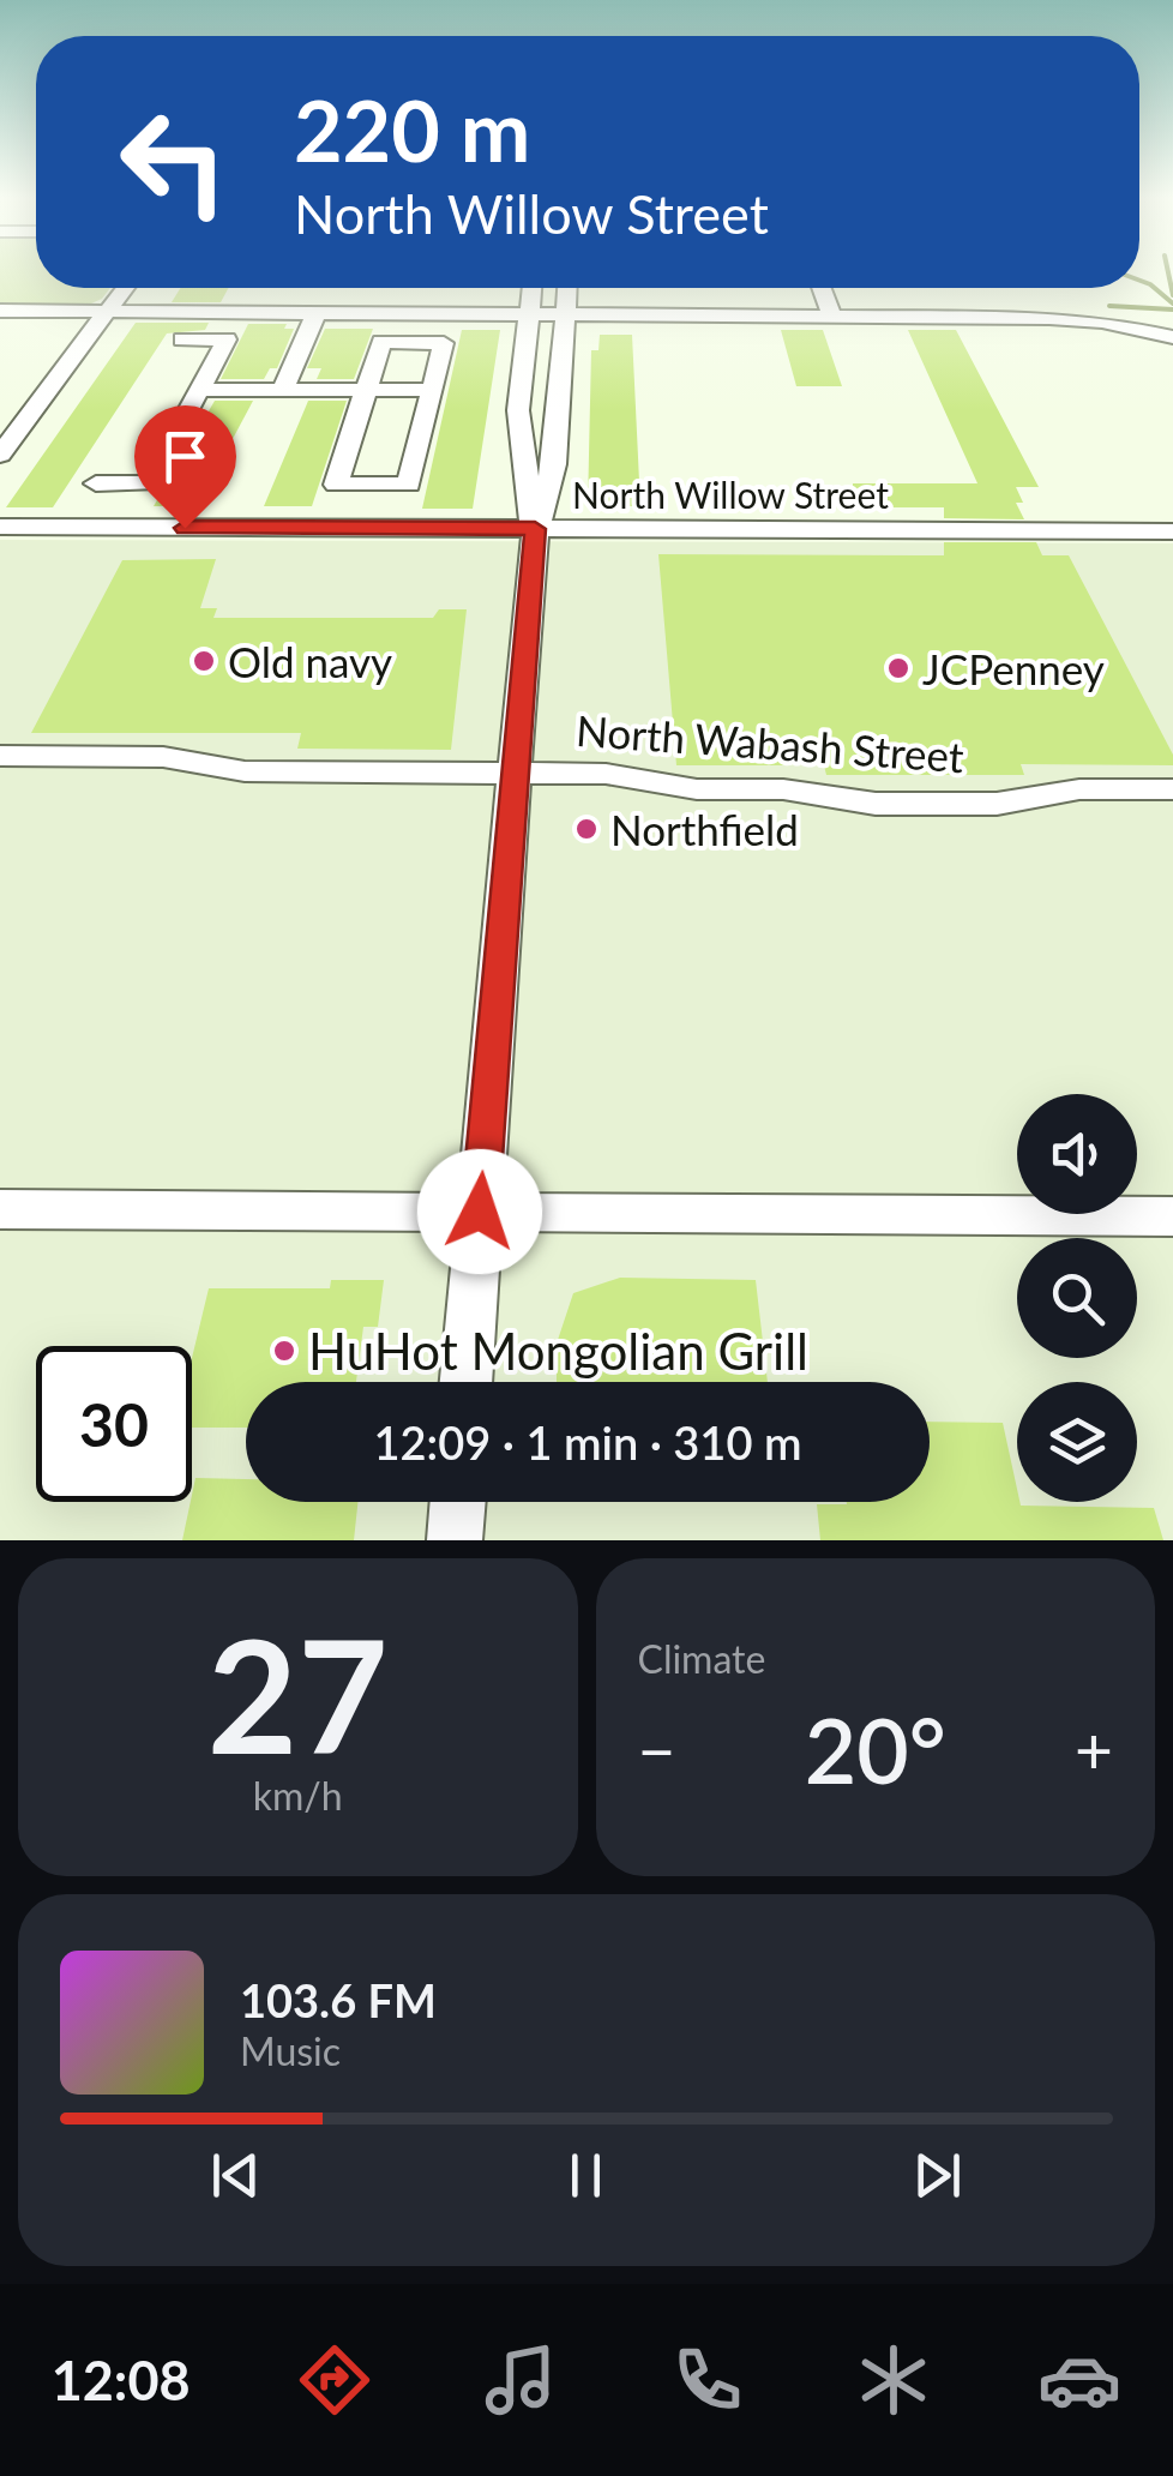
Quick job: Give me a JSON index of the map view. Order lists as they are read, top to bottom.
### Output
{
  "streets": {
    "street": ["North Willow Street", "North Wabash Street"]
  },
  "places": [
    "Old navy",
    "JCPenney",
    "Northfield",
    "HuHot Mongolian Grill"
  ],
  "page": {
    "turn": ["220 m", "North Willow Street"],
    "limit": "30",
    "trip": "12:09 · 1 min · 310 m",
    "tile": [
      ["27", "km/h"],
      "Climate"
    ],
    "heat": ["−", "20°", "+"],
    "song": ["103.6 FM", "Music"],
    "tabs": "12:08"
  }
}
